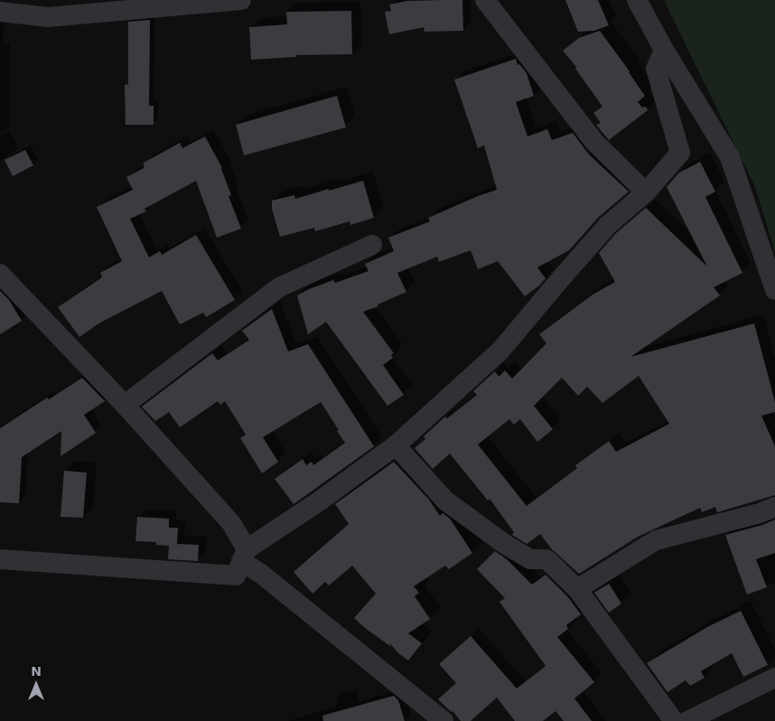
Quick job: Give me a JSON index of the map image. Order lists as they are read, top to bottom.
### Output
{
  "north": "top"
}
